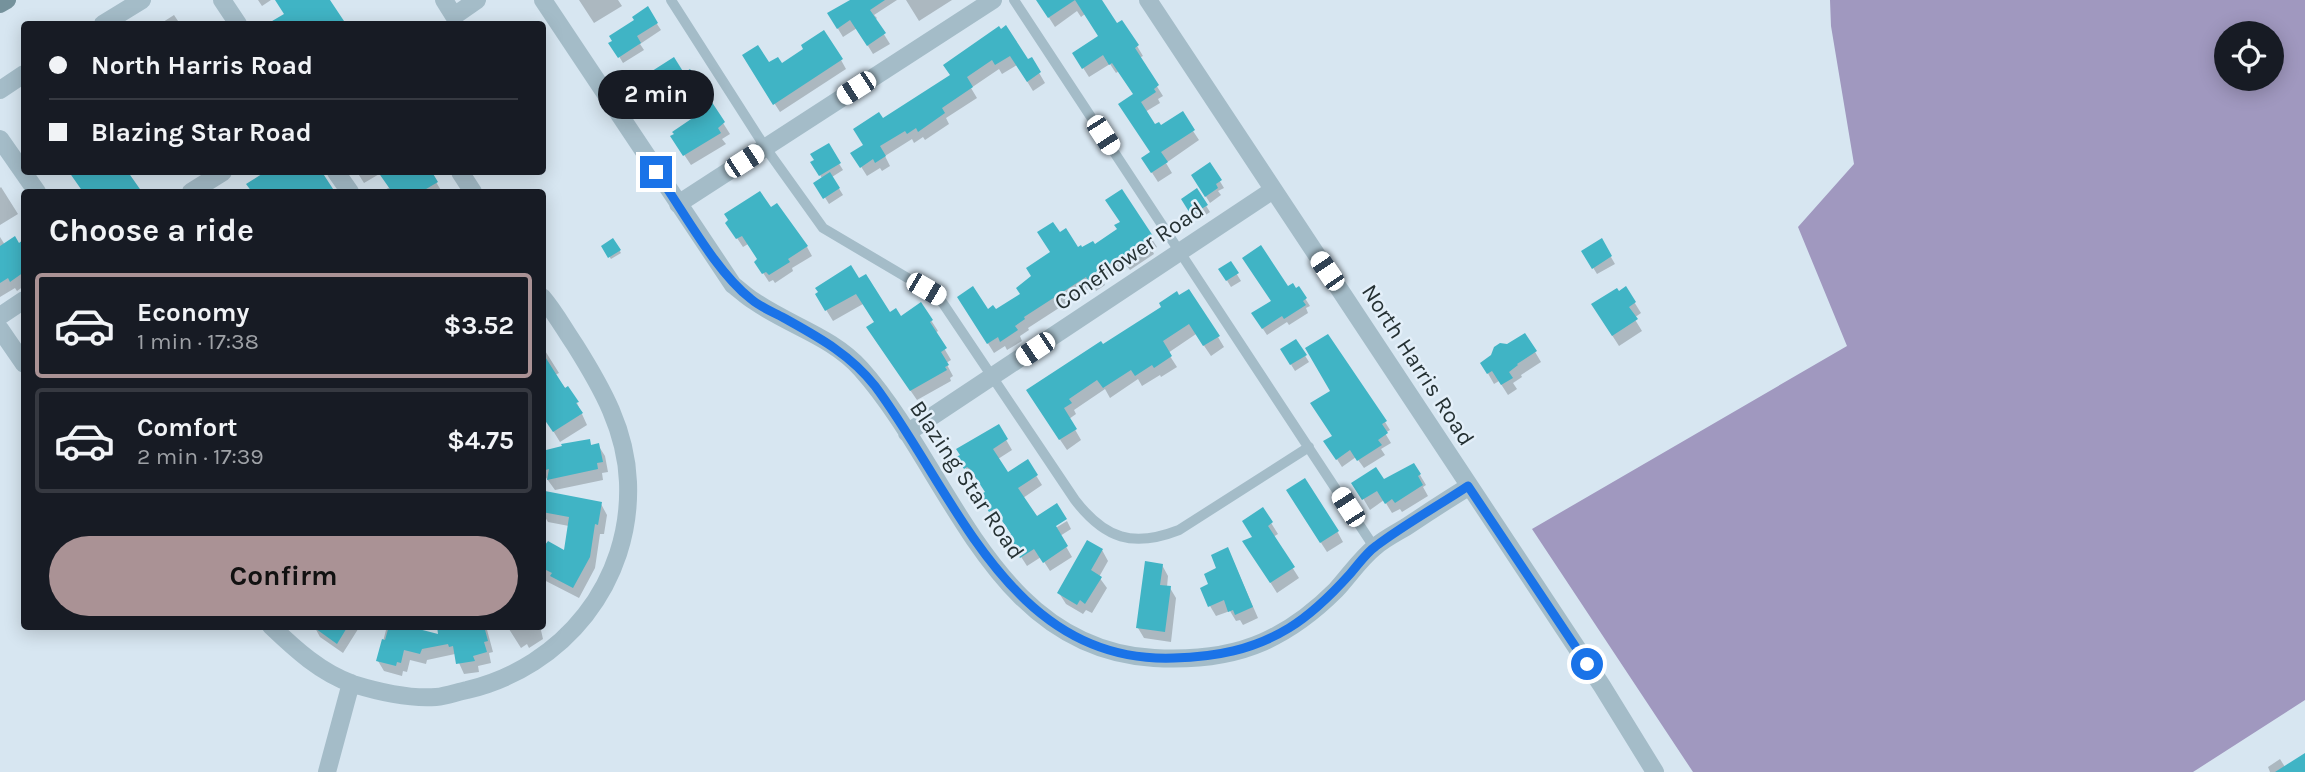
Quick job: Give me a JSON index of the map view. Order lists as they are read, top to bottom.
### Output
{
  "streets": {
    "street": ["Coneflower Road", "North Harris Road", "Blazing Star Road"]
  },
  "crossings": [
    ["Coneflower Road", "North Harris Road"],
    ["Coneflower Road", "Blazing Star Road"],
    ["North Harris Road", "Blazing Star Road"]
  ],
  "page": {
    "banner": ["North Harris Road", "Blazing Star Road"],
    "bubble": "2 min",
    "heading": "Choose a ride",
    "list": [
      {
        "name": "Economy",
        "note": "1 min · 17:38",
        "value": "$3.52"
      },
      {
        "name": "Comfort",
        "note": "2 min · 17:39",
        "value": "$4.75"
      }
    ],
    "buttons": "Confirm"
  }
}
